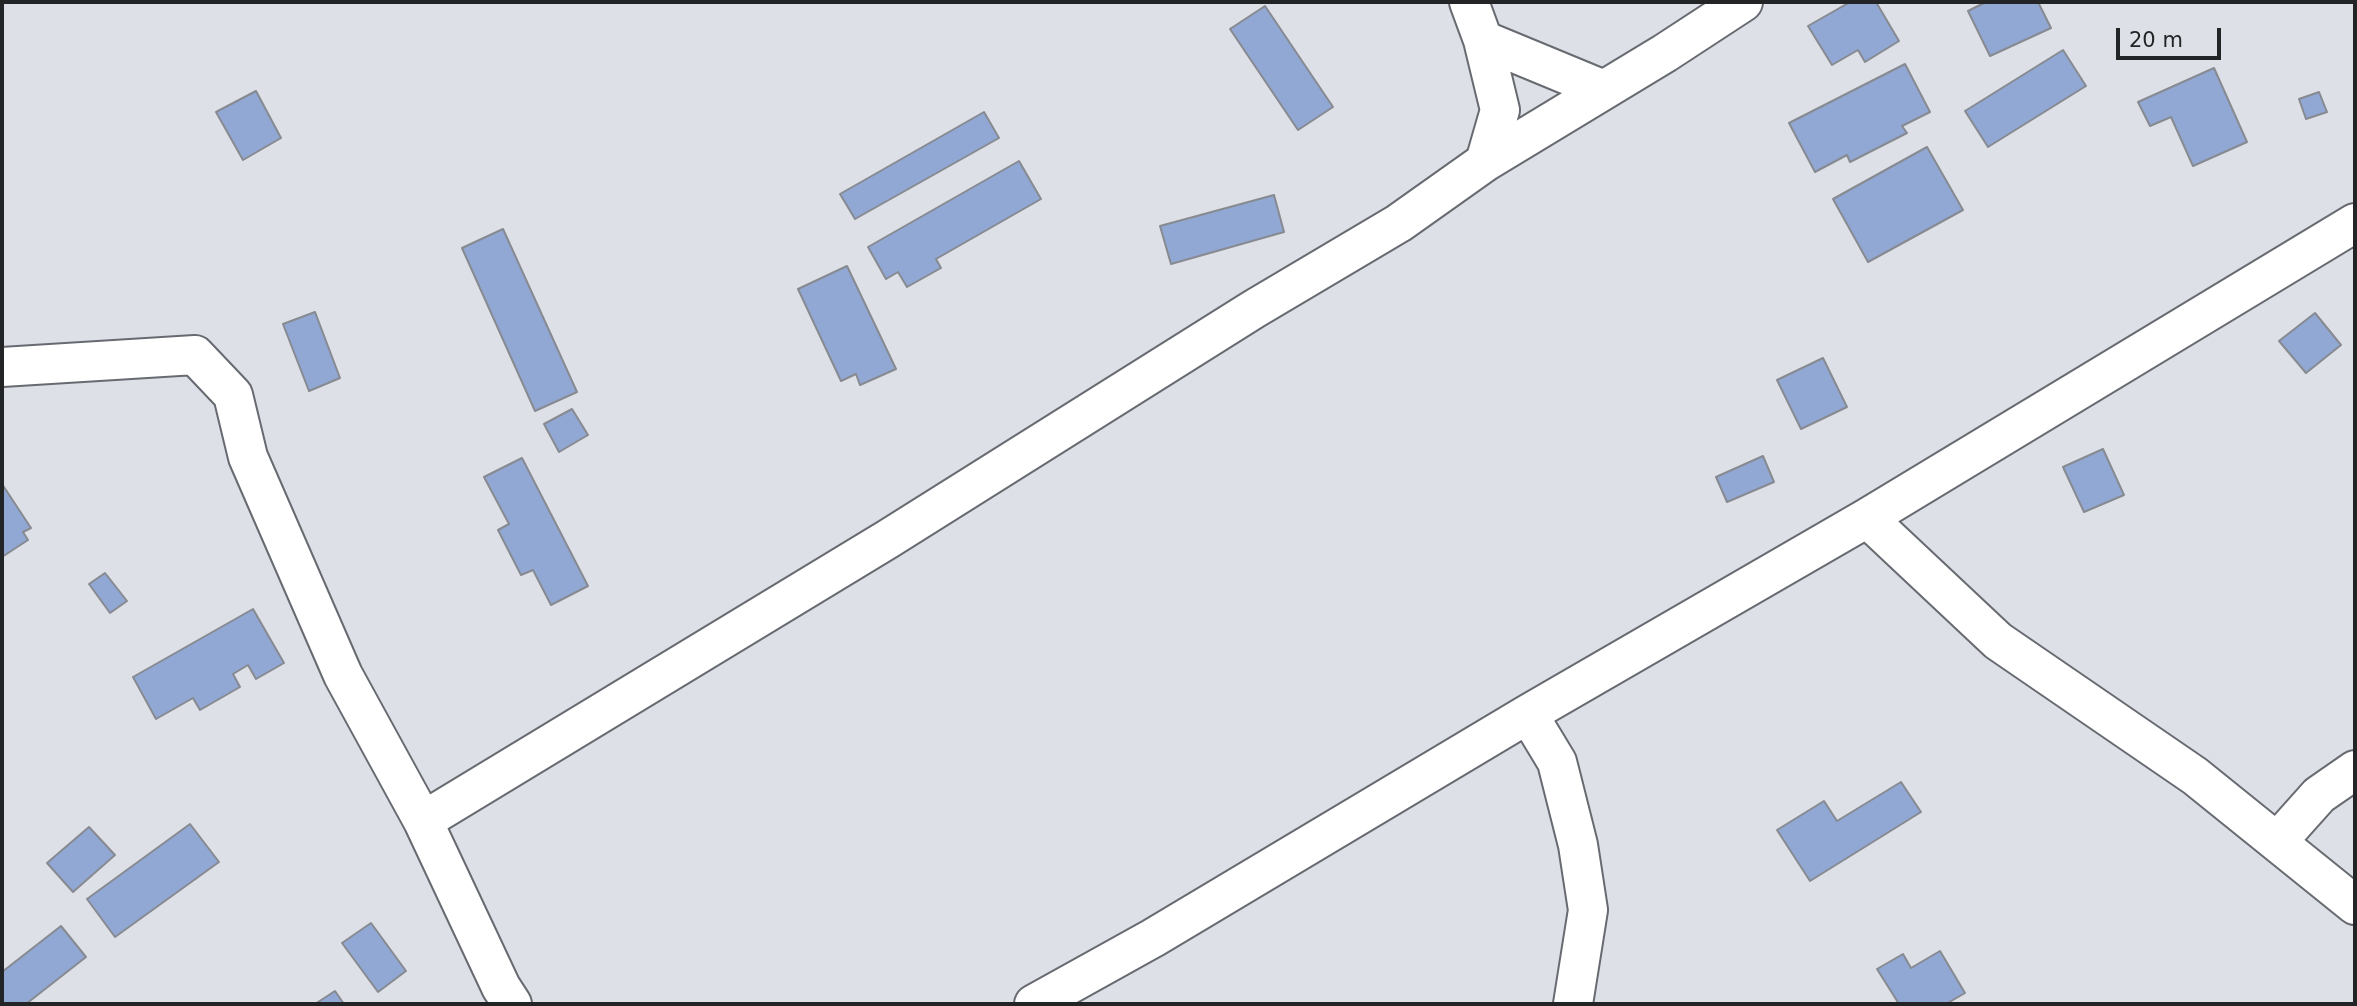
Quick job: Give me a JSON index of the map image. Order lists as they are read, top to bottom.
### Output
{
  "scale_bar": "20 m"
}
